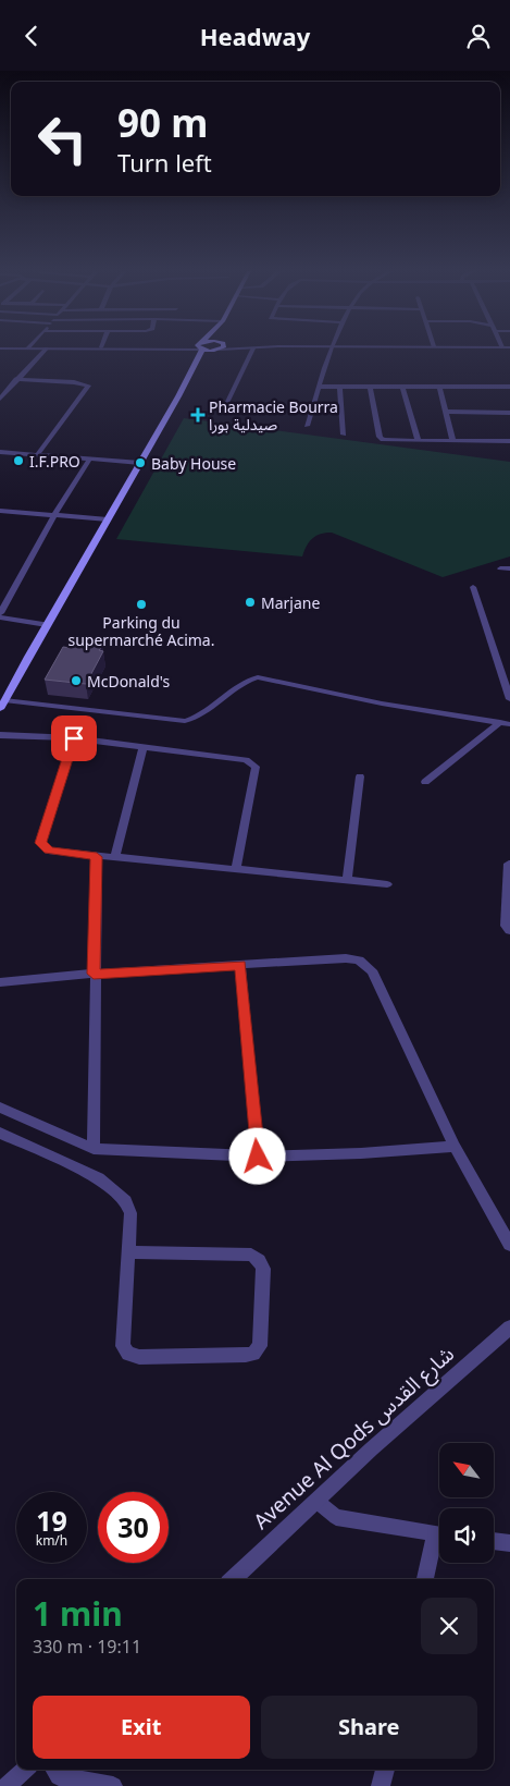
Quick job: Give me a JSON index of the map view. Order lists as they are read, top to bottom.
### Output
{
  "streets": {
    "street": ["Avenue Al Qods شارع القدس"]
  },
  "places": {
    "health": ["Pharmacie Bourra صيدلية بورا"],
    "other": [
      "I.F.PRO",
      "Baby House",
      "Marjane",
      "Parking du supermarché Acima.",
      "McDonald's"
    ]
  },
  "north": "top left",
  "page": {
    "header": "Headway",
    "turn": ["90 m", "Turn left"],
    "speed": "19 km/h",
    "limit": "30",
    "heading": ["1 min", "330 m · 19:11"],
    "buttons": ["Exit", "Share"]
  }
}
